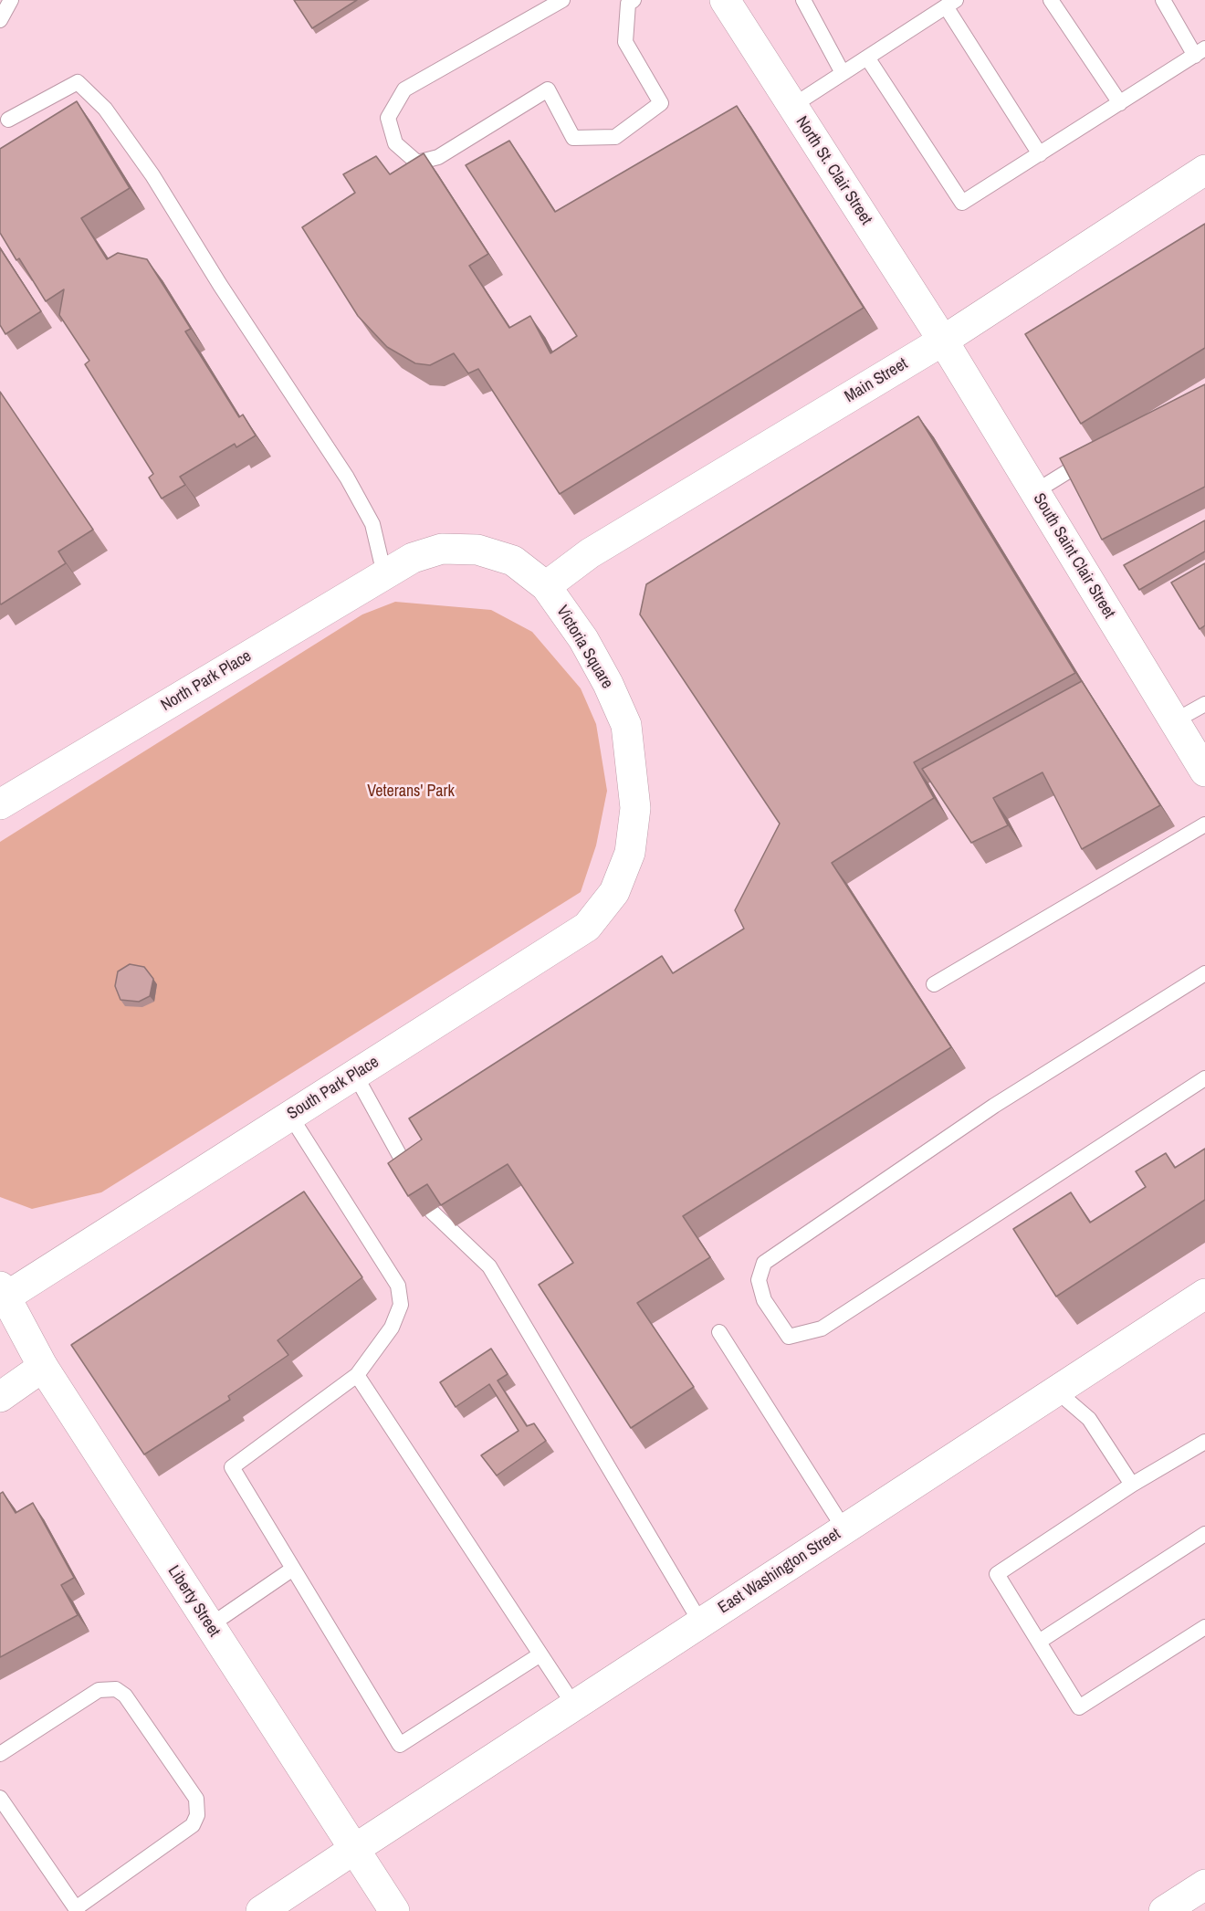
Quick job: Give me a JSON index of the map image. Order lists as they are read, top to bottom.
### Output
{
  "streets": {
    "street": [
      "North St. Clair Street",
      "Main Street",
      "South Saint Clair Street",
      "Victoria Square",
      "North Park Place",
      "South Park Place",
      "East Washington Street",
      "Liberty Street"
    ]
  },
  "crossings": [
    ["North St. Clair Street", "Main Street"],
    ["North St. Clair Street", "South Saint Clair Street"],
    ["Main Street", "South Saint Clair Street"],
    ["Main Street", "Victoria Square"],
    ["Victoria Square", "North Park Place"],
    ["Victoria Square", "South Park Place"],
    ["South Park Place", "Liberty Street"],
    ["East Washington Street", "Liberty Street"]
  ],
  "parks": ["Veterans' Park"]
}
